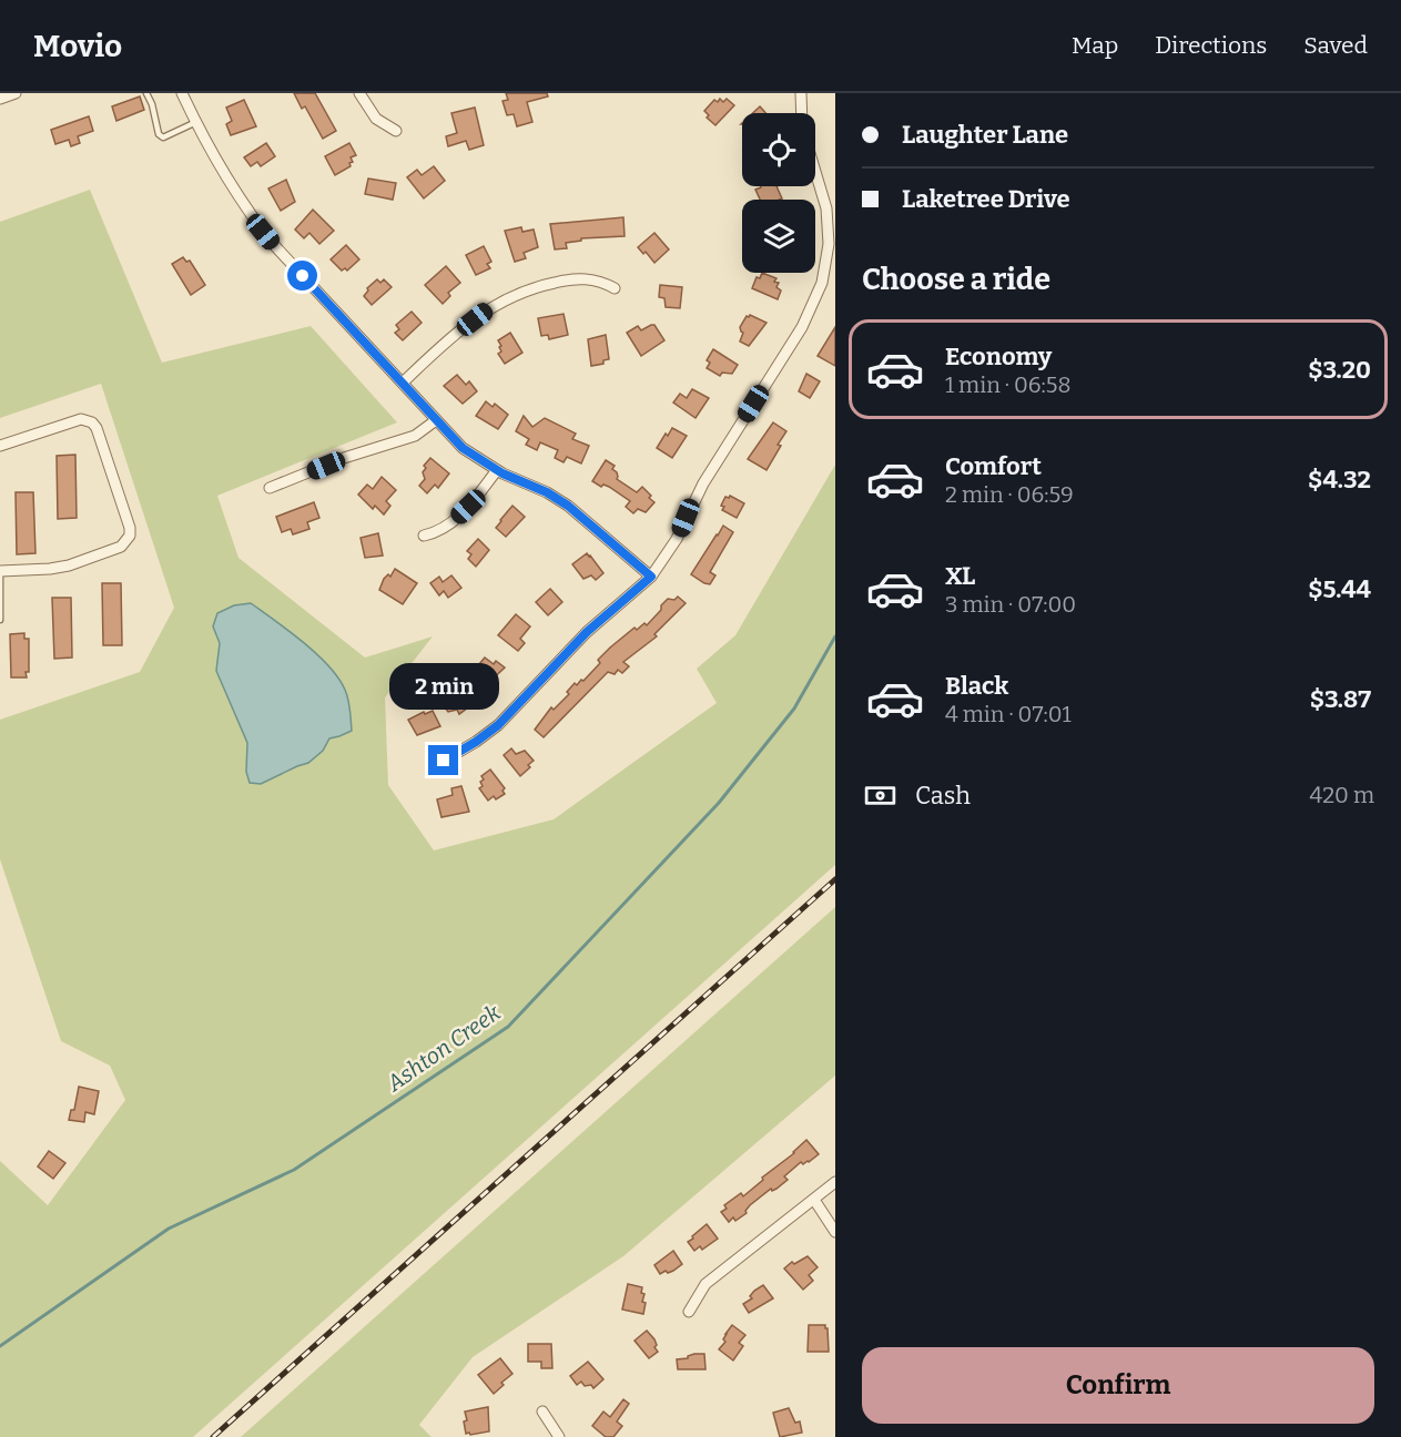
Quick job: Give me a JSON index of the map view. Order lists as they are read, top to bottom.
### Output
{
  "water": ["Ashton Creek"],
  "page": {
    "header": "Movio",
    "nav": ["Map", "Directions", "Saved"],
    "banner": ["Laughter Lane", "Laketree Drive"],
    "heading": "Choose a ride",
    "list": [
      {
        "name": "Economy",
        "note": "1 min · 06:58",
        "value": "$3.20"
      },
      {
        "name": "Comfort",
        "note": "2 min · 06:59",
        "value": "$4.32"
      },
      {
        "name": "XL",
        "note": "3 min · 07:00",
        "value": "$5.44"
      },
      {
        "name": "Black",
        "note": "4 min · 07:01",
        "value": "$3.87"
      }
    ],
    "bubble": "2 min",
    "pay": ["Cash", "420 m"],
    "buttons": "Confirm"
  }
}
